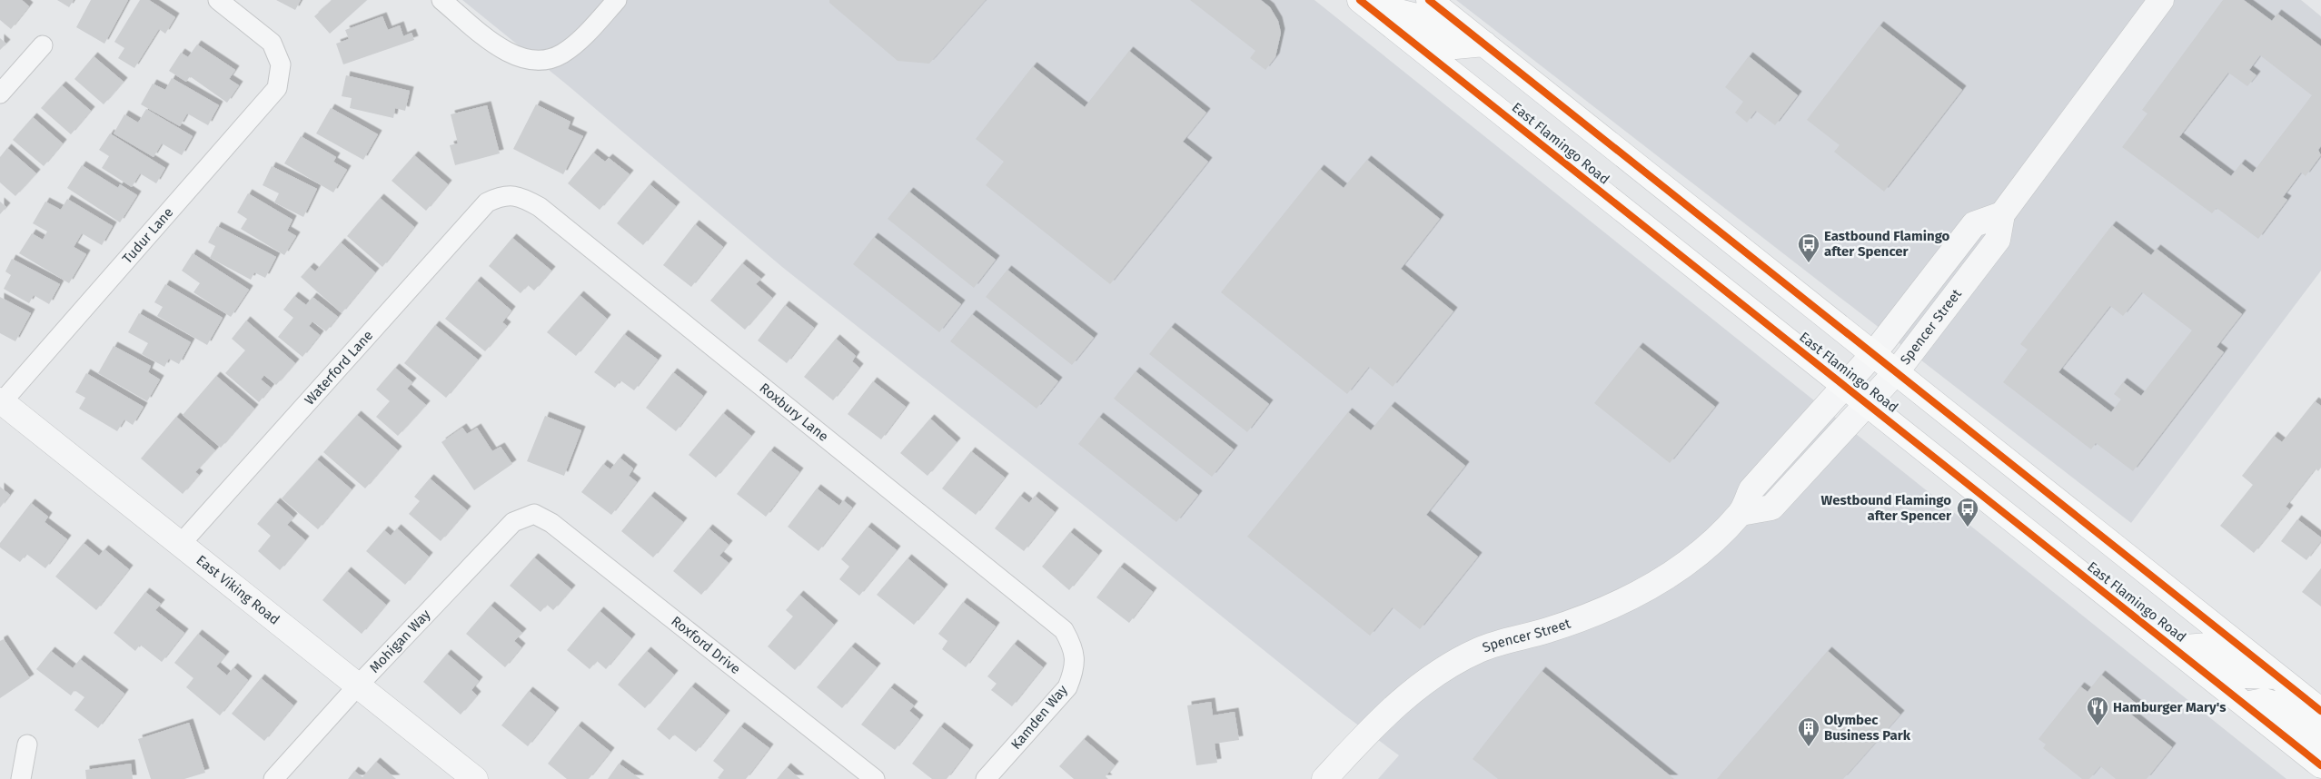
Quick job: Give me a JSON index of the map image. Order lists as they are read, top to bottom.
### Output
{
  "streets": {
    "main road": ["East Flamingo Road"],
    "street": [
      "Tudur Lane",
      "Spencer Street",
      "Waterford Lane",
      "Roxbury Lane",
      "East Viking Road",
      "Mohigan Way",
      "Roxford Drive",
      "Kamden Way"
    ]
  },
  "crossings": [
    ["East Flamingo Road", "Spencer Street"],
    ["Tudur Lane", "East Viking Road"],
    ["Waterford Lane", "Roxbury Lane"],
    ["Waterford Lane", "East Viking Road"],
    ["Roxbury Lane", "Kamden Way"],
    ["East Viking Road", "Mohigan Way"],
    ["Mohigan Way", "Roxford Drive"]
  ],
  "places": {
    "bus stop": ["Eastbound Flamingo after Spencer", "Westbound Flamingo after Spencer"],
    "restaurant": ["Hamburger Mary's"],
    "building": ["Olymbec Business Park"]
  }
}
